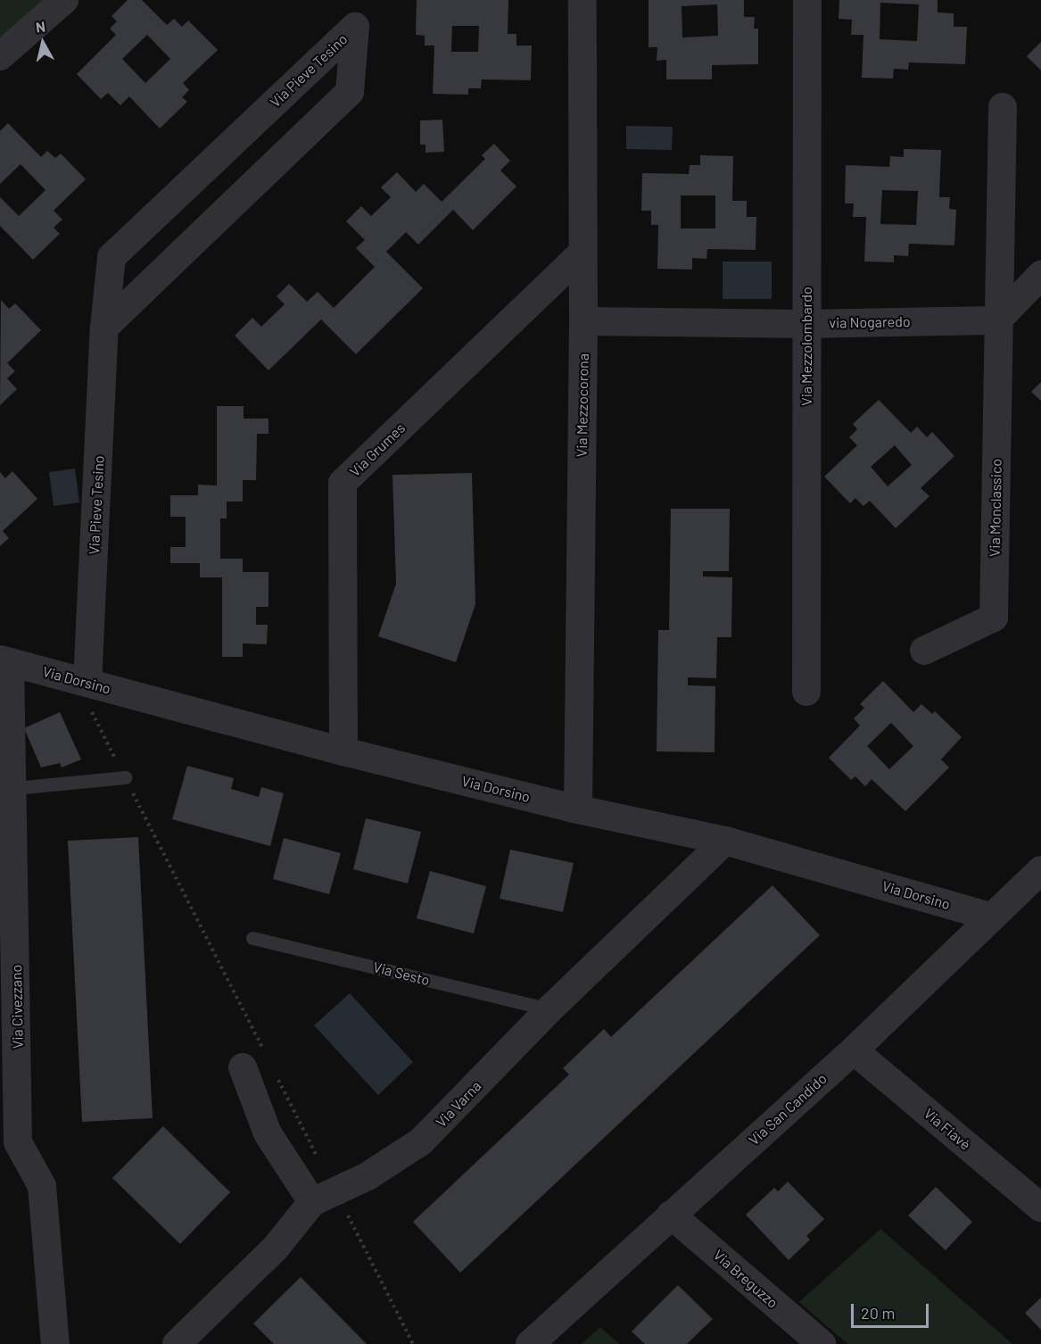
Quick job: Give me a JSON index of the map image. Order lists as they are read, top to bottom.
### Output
{
  "streets": {
    "street": [
      "Via Pieve Tesino",
      "via Nogaredo",
      "Via Mezzolombardo",
      "Via Mezzocorona",
      "Via Grumes",
      "Via Monclassico",
      "Via Dorsino",
      "Via Civezzano",
      "Via Varna",
      "Via San Candido",
      "Via Fiavè",
      "Via Breguzzo"
    ],
    "lane": ["Via Sesto"]
  },
  "crossings": [
    ["Via Pieve Tesino", "Via Dorsino"],
    ["via Nogaredo", "Via Mezzolombardo"],
    ["via Nogaredo", "Via Mezzocorona"],
    ["via Nogaredo", "Via Monclassico"],
    ["Via Mezzocorona", "Via Grumes"],
    ["Via Mezzocorona", "Via Dorsino"],
    ["Via Grumes", "Via Dorsino"],
    ["Via Dorsino", "Via Civezzano"],
    ["Via Dorsino", "Via Varna"],
    ["Via Dorsino", "Via San Candido"],
    ["Via Sesto", "Via Varna"],
    ["Via San Candido", "Via Fiavè"],
    ["Via San Candido", "Via Breguzzo"]
  ],
  "scale_bar": "20 m",
  "north": "top"
}
